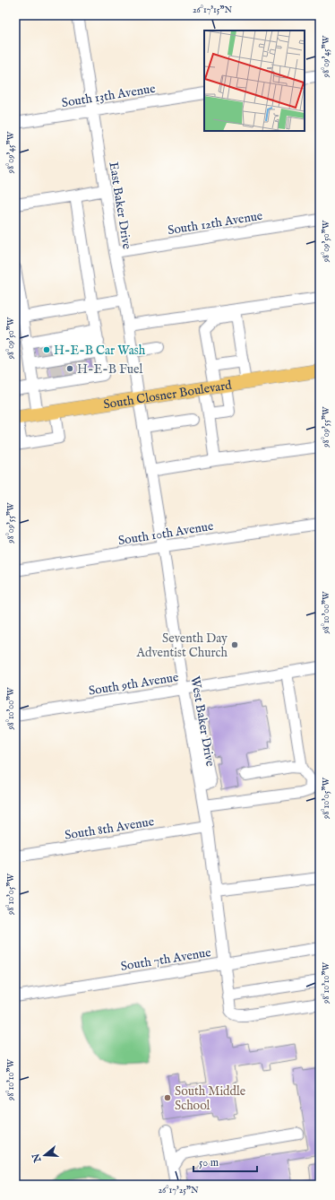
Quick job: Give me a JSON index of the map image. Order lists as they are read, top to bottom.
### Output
{
  "streets": {
    "main road": ["South Closner Boulevard"],
    "street": [
      "South 13th Avenue",
      "East Baker Drive",
      "South 12th Avenue",
      "South 10th Avenue",
      "South 9th Avenue",
      "West Baker Drive",
      "South 8th Avenue",
      "South 7th Avenue"
    ]
  },
  "crossings": [
    ["South 13th Avenue", "East Baker Drive"],
    ["East Baker Drive", "South 12th Avenue"],
    ["East Baker Drive", "South Closner Boulevard"],
    ["East Baker Drive", "West Baker Drive"],
    ["South Closner Boulevard", "West Baker Drive"],
    ["South 10th Avenue", "West Baker Drive"],
    ["South 9th Avenue", "West Baker Drive"],
    ["West Baker Drive", "South 8th Avenue"],
    ["West Baker Drive", "South 7th Avenue"]
  ],
  "places": [
    "H-E-B Car Wash",
    "H-E-B Fuel",
    "Seventh Day Adventist Church",
    "South Middle School"
  ],
  "scale_bar": "50 m",
  "north": "left",
  "coordinates": [
    "26°17'15\"N",
    "98°09'45\"W",
    "98°09'50\"W",
    "98°09'55\"W",
    "98°10'00\"W",
    "98°10'05\"W",
    "98°10'10\"W",
    "26°17'25\"N"
  ]
}
